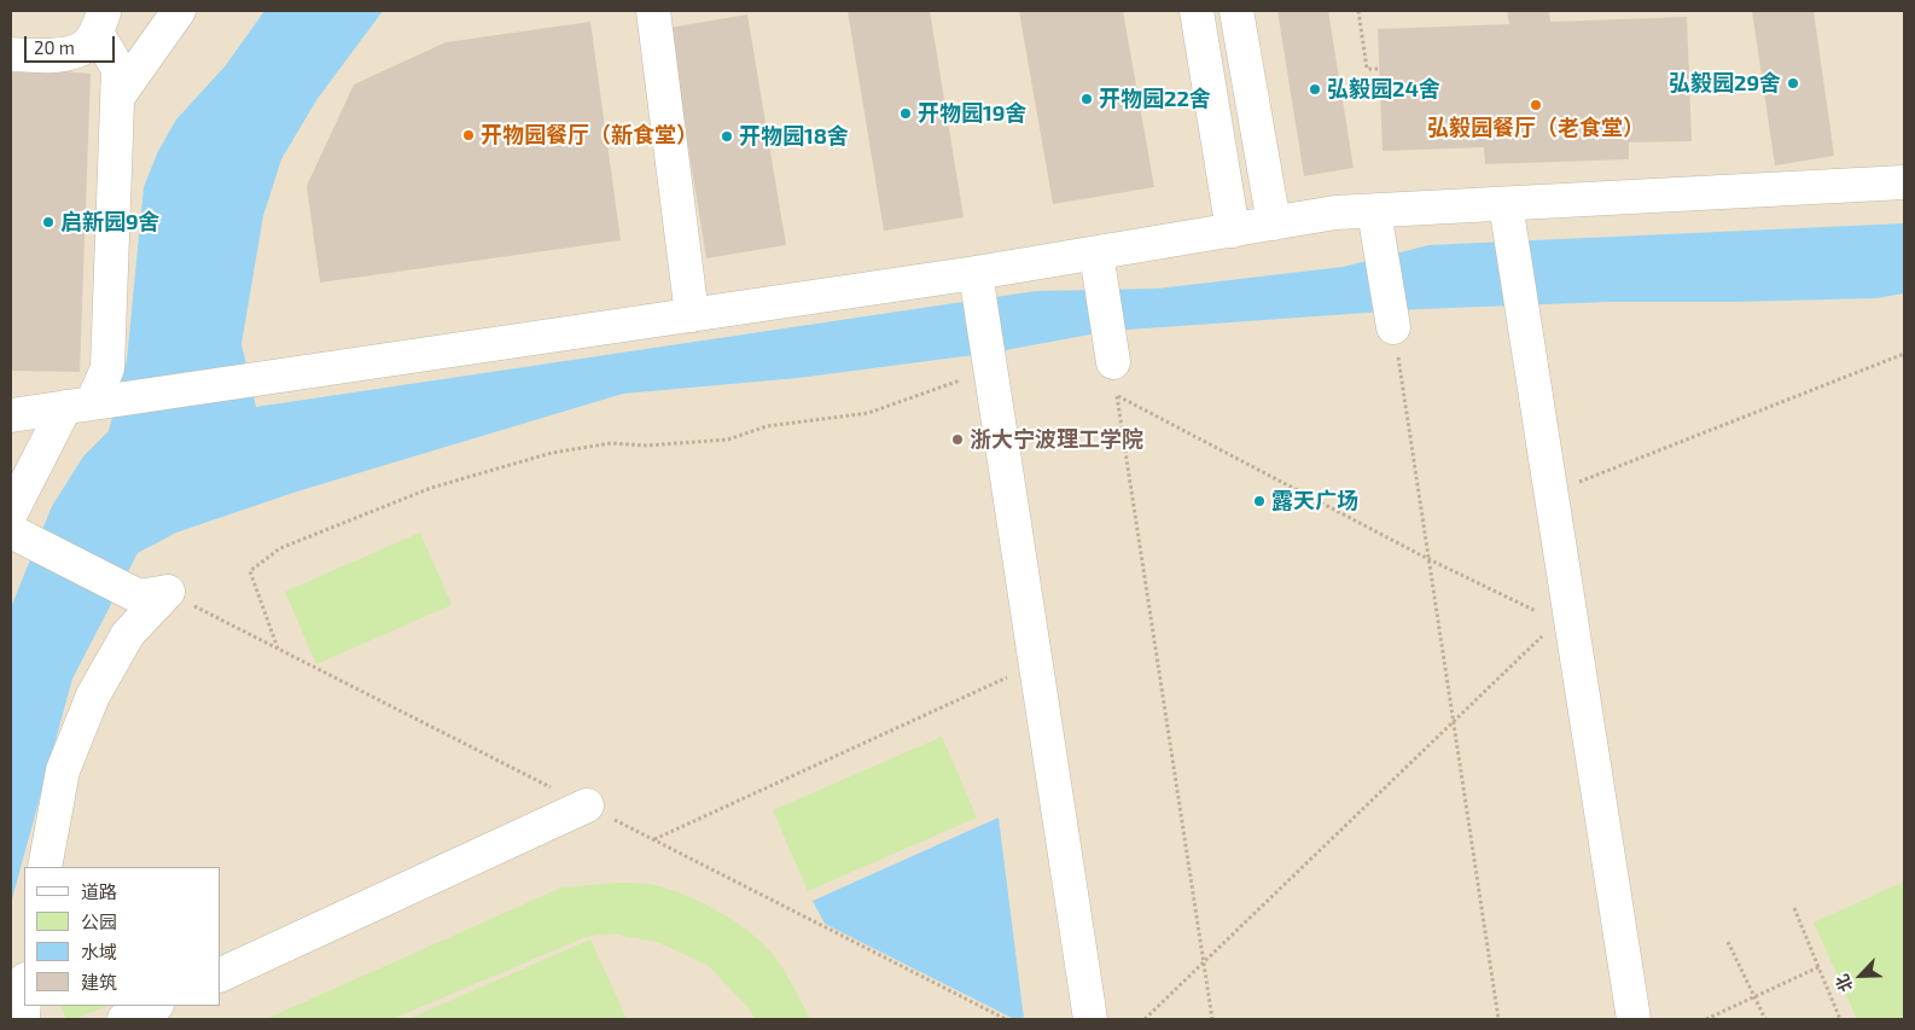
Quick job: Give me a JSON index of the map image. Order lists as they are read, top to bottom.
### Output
{
  "places": [
    "弘毅园29舍",
    "弘毅园24舍",
    "开物园22舍",
    "弘毅园餐厅（老食堂）",
    "开物园19舍",
    "开物园餐厅（新食堂）",
    "开物园18舍",
    "启新园9舍",
    "浙大宁波理工学院",
    "露天广场"
  ],
  "legend": [
    "道路",
    "公园",
    "水域",
    "建筑"
  ],
  "scale_bar": "20 m",
  "north": "bottom left"
}
